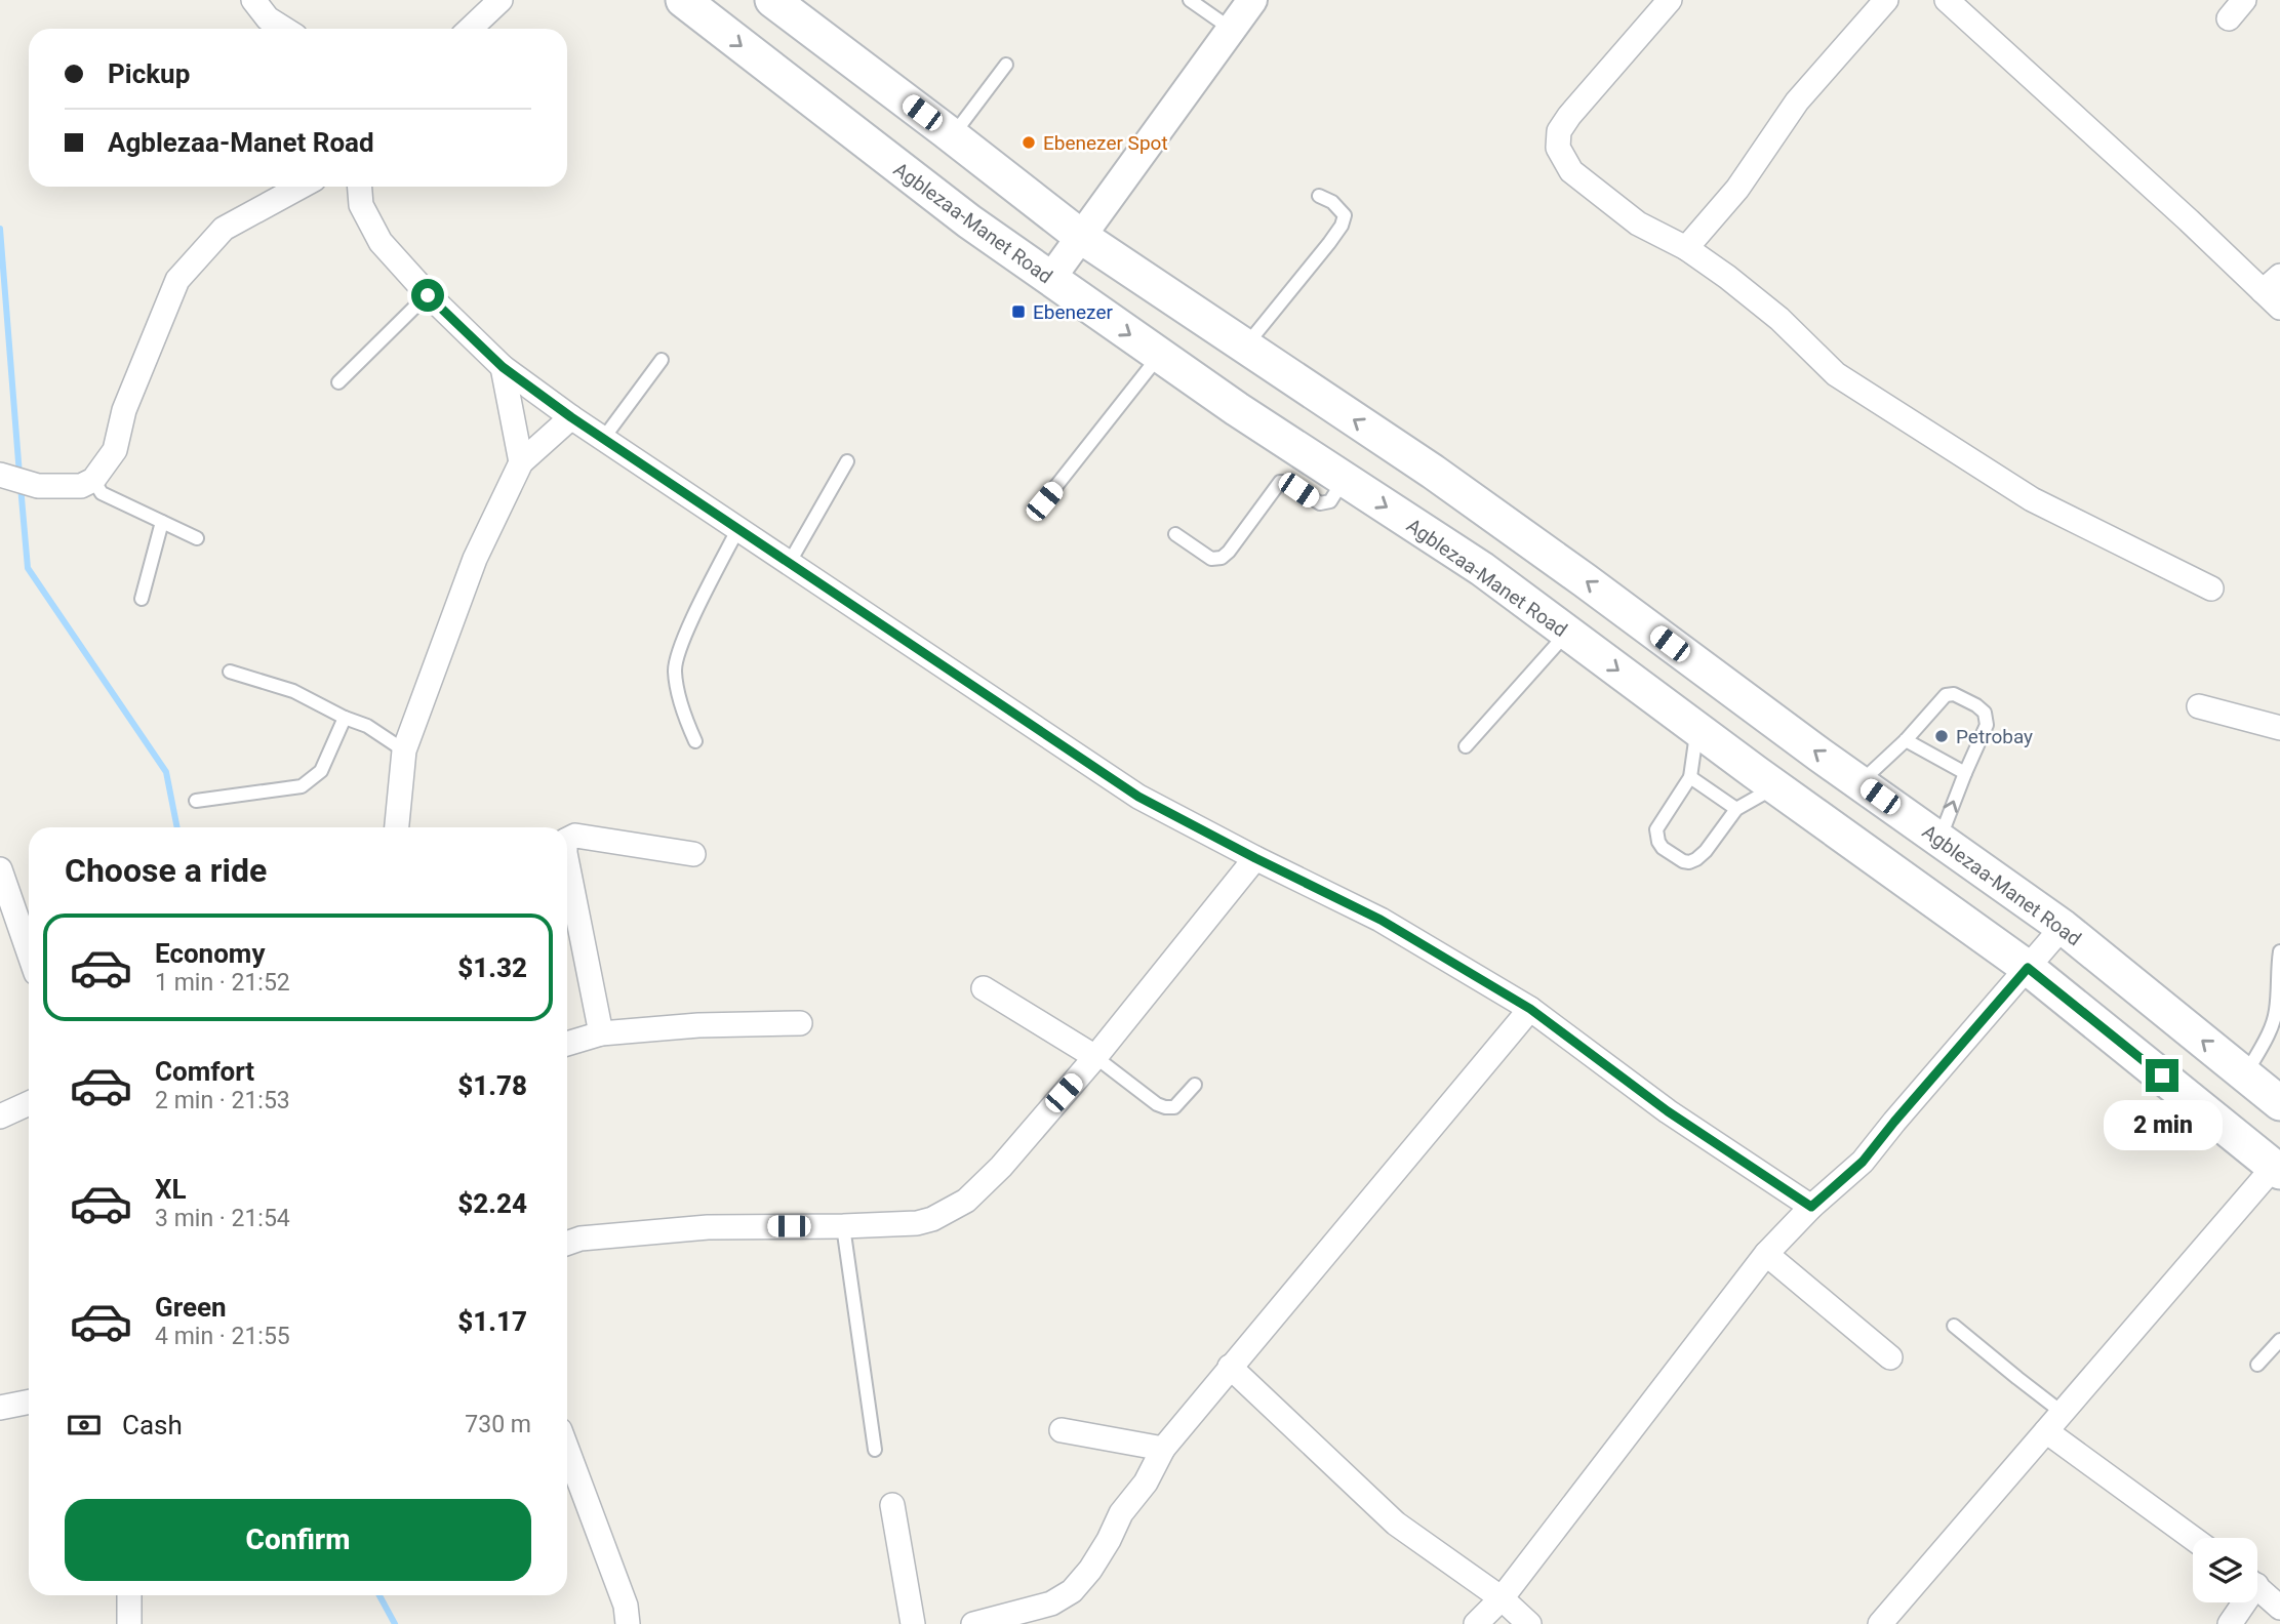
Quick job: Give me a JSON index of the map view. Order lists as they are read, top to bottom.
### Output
{
  "streets": {
    "main road": ["Agblezaa-Manet Road"]
  },
  "places": {
    "other": ["Ebenezer Spot", "Petrobay"],
    "transit": ["Ebenezer"]
  },
  "page": {
    "banner": ["Pickup", "Agblezaa-Manet Road"],
    "heading": "Choose a ride",
    "list": [
      {
        "name": "Economy",
        "note": "1 min · 21:52",
        "value": "$1.32"
      },
      {
        "name": "Comfort",
        "note": "2 min · 21:53",
        "value": "$1.78"
      },
      {
        "name": "XL",
        "note": "3 min · 21:54",
        "value": "$2.24"
      },
      {
        "name": "Green",
        "note": "4 min · 21:55",
        "value": "$1.17"
      }
    ],
    "bubble": "2 min",
    "pay": ["Cash", "730 m"],
    "buttons": "Confirm"
  }
}
